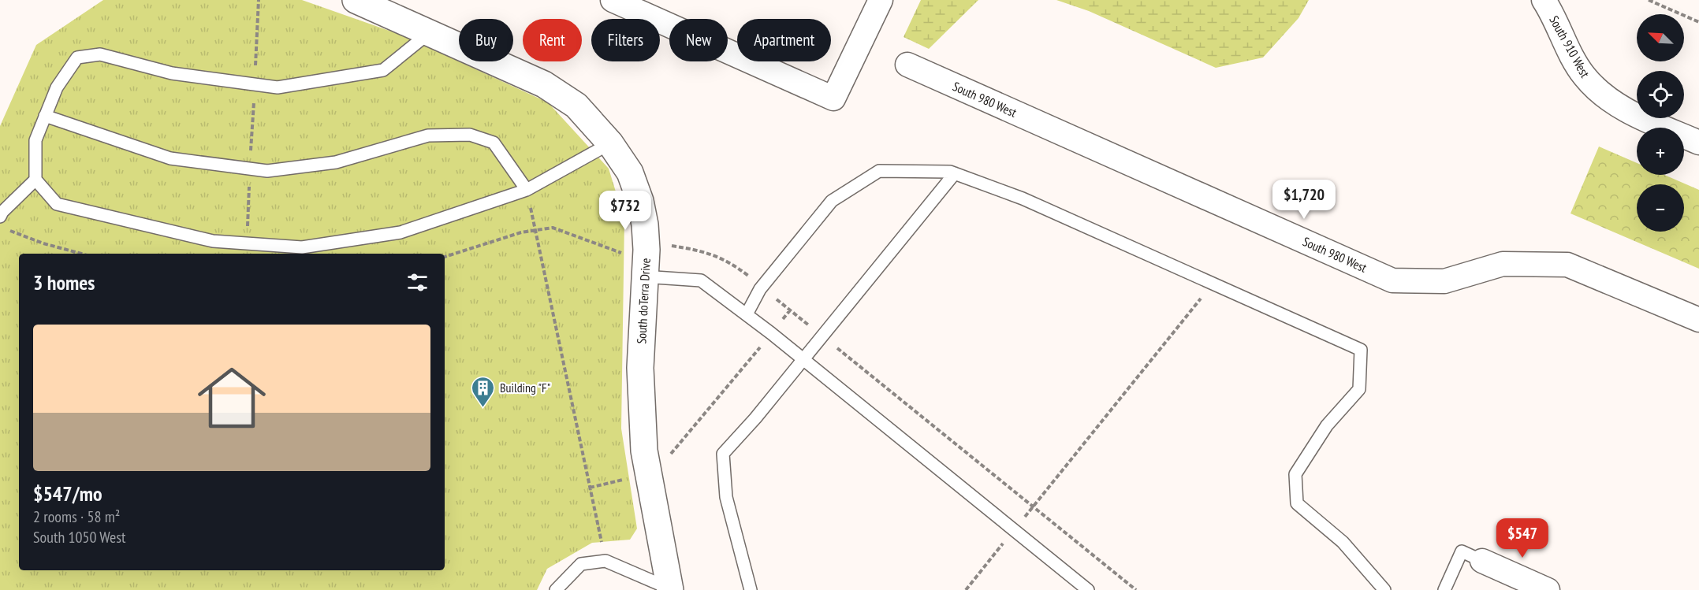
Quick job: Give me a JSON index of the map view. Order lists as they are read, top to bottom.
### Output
{
  "streets": {
    "street": ["South 910 West", "South 980 West", "South doTerra Drive"]
  },
  "places": {
    "building": ["Building \"F\""]
  },
  "north": "top left",
  "page": {
    "map_buttons": ["+", "−"],
    "chip": [
      "Buy",
      "Rent",
      "Filters",
      "New",
      "Apartment"
    ],
    "price": ["$1,720", "$732", "$547"],
    "heading": "3 homes",
    "list": [
      {
        "name": "$547/mo",
        "note": "2 rooms · 58 m² · South 1050 West"
      }
    ]
  }
}
